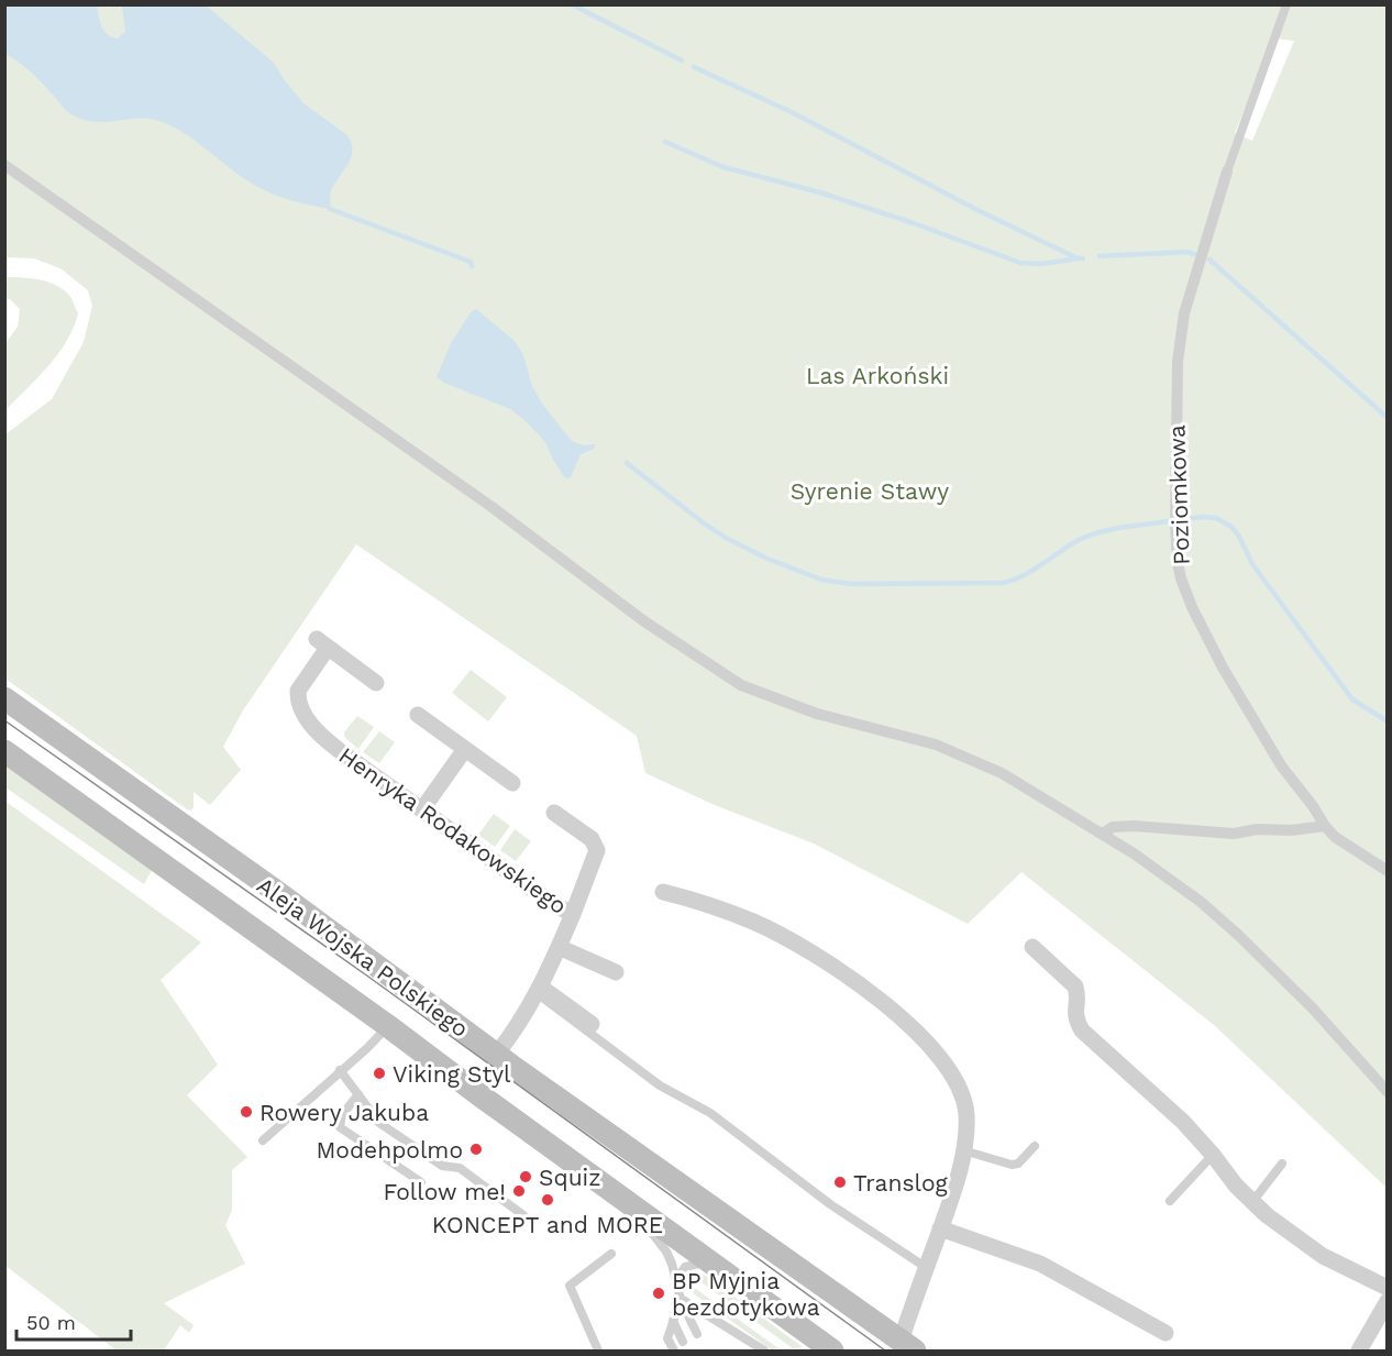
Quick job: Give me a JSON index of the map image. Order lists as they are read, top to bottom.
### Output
{
  "streets": {
    "main road": ["Aleja Wojska Polskiego"],
    "street": ["Poziomkowa", "Henryka Rodakowskiego"]
  },
  "crossings": [
    ["Henryka Rodakowskiego", "Aleja Wojska Polskiego"]
  ],
  "parks": ["Las Arkoński", "Syrenie Stawy"],
  "places": [
    "Viking Styl",
    "Rowery Jakuba",
    "Modehpolmo",
    "Squiz",
    "Translog",
    "Follow me!",
    "KONCEPT and MORE",
    "BP Myjnia bezdotykowa"
  ],
  "scale_bar": "50 m"
}
